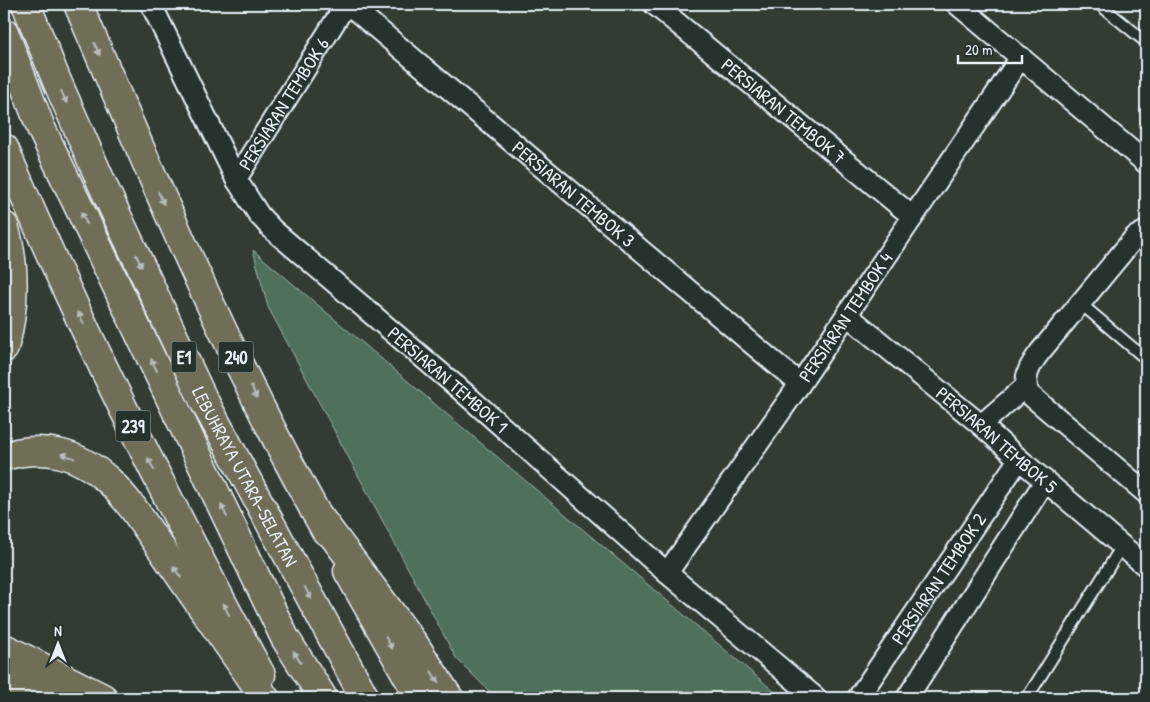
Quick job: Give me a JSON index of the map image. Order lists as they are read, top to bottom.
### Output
{
  "streets": {
    "main road": [
      "E1",
      "240",
      "239",
      "LEBUHRAYA UTARA–SELATAN"
    ],
    "street": [
      "PERSIARAN TEMBOK 6",
      "PERSIARAN TEMBOK 7",
      "PERSIARAN TEMBOK 3",
      "PERSIARAN TEMBOK 4",
      "PERSIARAN TEMBOK 1",
      "PERSIARAN TEMBOK 5",
      "PERSIARAN TEMBOK 2"
    ]
  },
  "crossings": [
    ["PERSIARAN TEMBOK 6", "PERSIARAN TEMBOK 3"],
    ["PERSIARAN TEMBOK 6", "PERSIARAN TEMBOK 1"],
    ["PERSIARAN TEMBOK 7", "PERSIARAN TEMBOK 4"],
    ["PERSIARAN TEMBOK 3", "PERSIARAN TEMBOK 4"],
    ["PERSIARAN TEMBOK 4", "PERSIARAN TEMBOK 1"],
    ["PERSIARAN TEMBOK 4", "PERSIARAN TEMBOK 5"],
    ["PERSIARAN TEMBOK 5", "PERSIARAN TEMBOK 2"]
  ],
  "scale_bar": "20 m",
  "north": "top"
}
